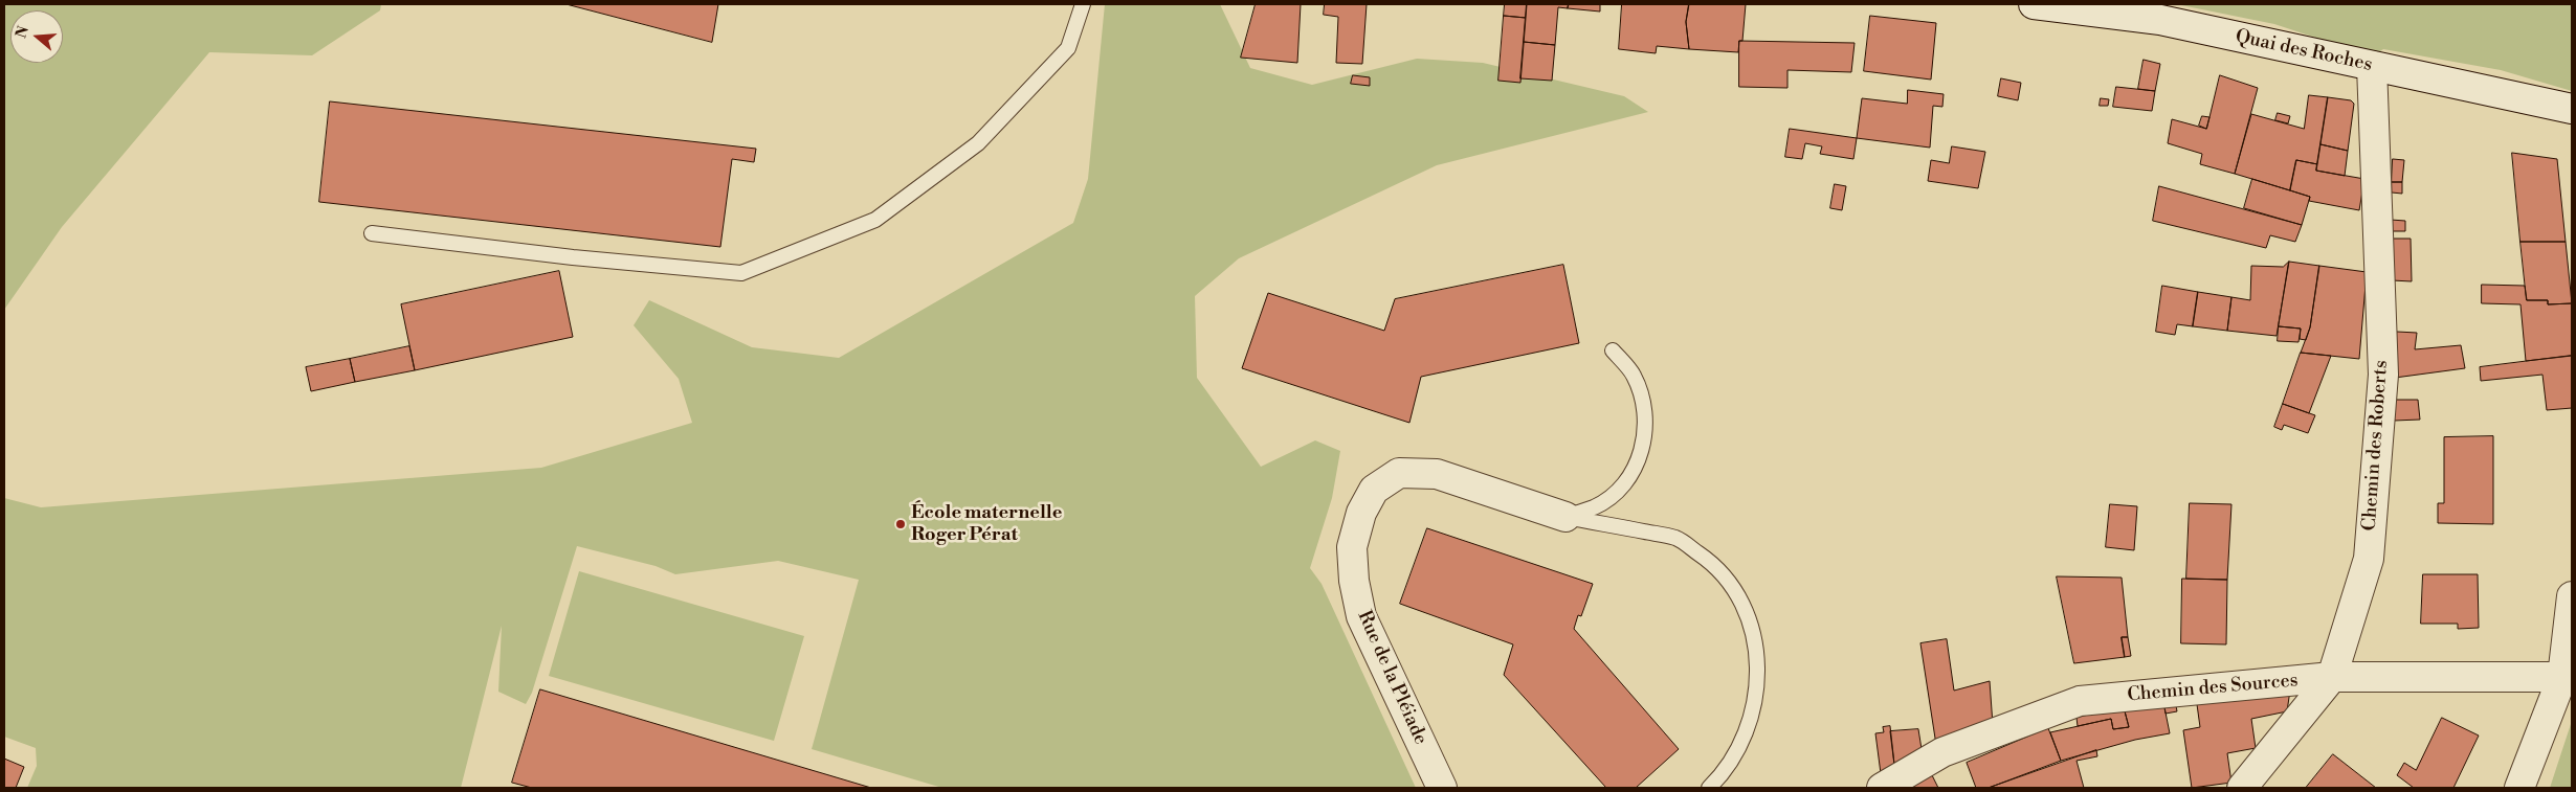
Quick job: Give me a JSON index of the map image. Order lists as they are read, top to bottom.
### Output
{
  "streets": {
    "street": [
      "Quai des Roches",
      "Chemin des Roberts",
      "Rue de la Pléiade",
      "Chemin des Sources"
    ]
  },
  "crossings": [
    ["Quai des Roches", "Chemin des Roberts"],
    ["Chemin des Roberts", "Chemin des Sources"]
  ],
  "places": ["École maternelle Roger Pérat"],
  "north": "left"
}
